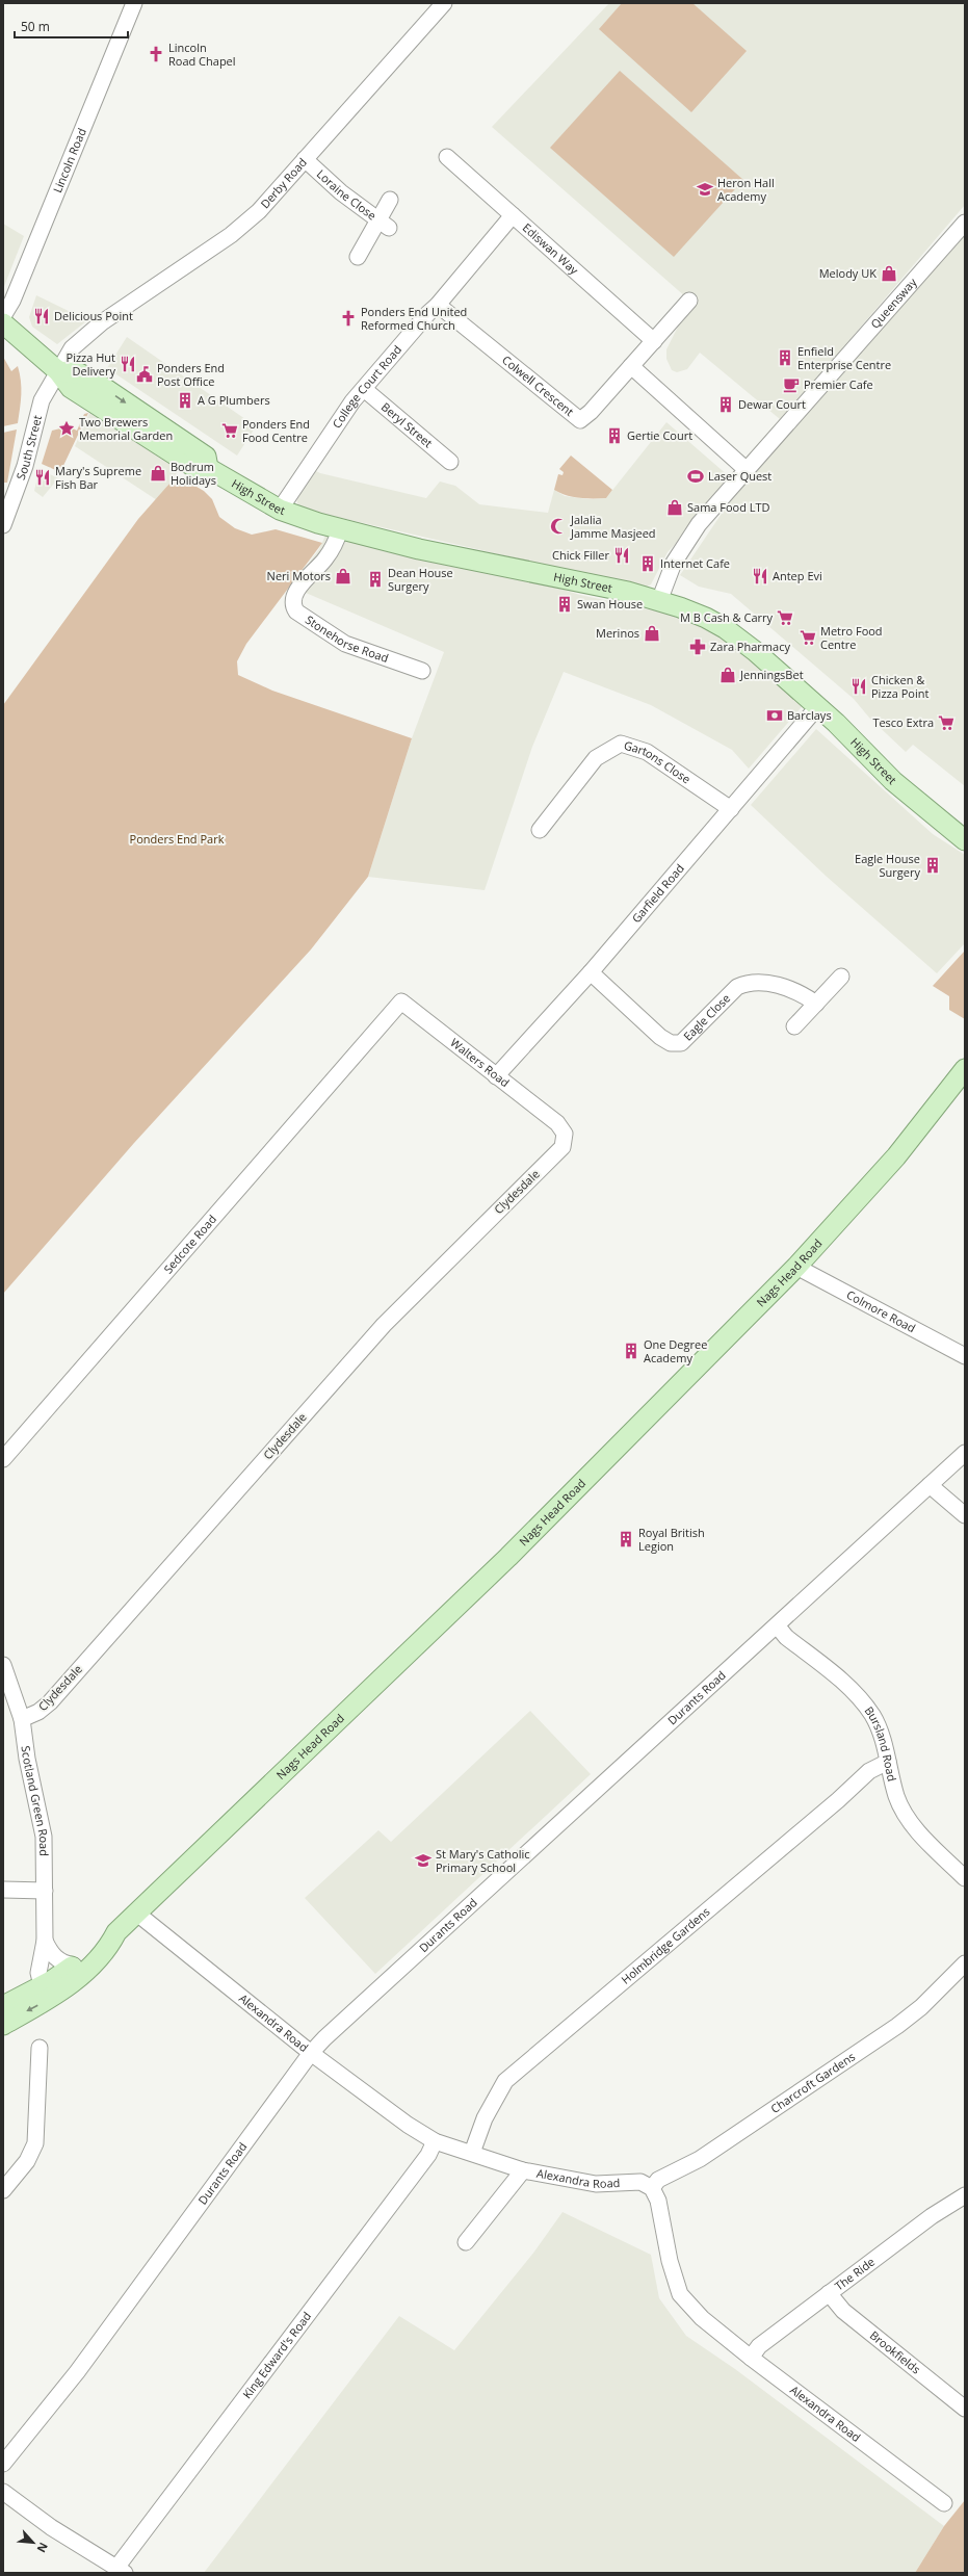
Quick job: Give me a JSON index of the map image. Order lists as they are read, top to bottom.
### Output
{
  "streets": {
    "main road": ["High Street", "Nags Head Road"],
    "street": [
      "Lincoln Road",
      "Derby Road",
      "Loraine Close",
      "Ediswan Way",
      "Queensway",
      "College Court Road",
      "Colwell Crescent",
      "Beryl Street",
      "South Street",
      "Stonehorse Road",
      "Gartons Close",
      "Garfield Road",
      "Eagle Close",
      "Walters Road",
      "Clydesdale",
      "Sedcote Road",
      "Colmore Road",
      "Durants Road",
      "Bursland Road",
      "Scotland Green Road",
      "Holmbridge Gardens",
      "Alexandra Road",
      "Charcroft Gardens",
      "The Ride",
      "Brookfields",
      "King Edward's Road"
    ]
  },
  "crossings": [
    ["Derby Road", "Loraine Close"],
    ["Derby Road", "South Street"],
    ["Derby Road", "High Street"],
    ["Ediswan Way", "College Court Road"],
    ["Queensway", "High Street"],
    ["College Court Road", "Colwell Crescent"],
    ["College Court Road", "Beryl Street"],
    ["College Court Road", "High Street"],
    ["South Street", "High Street"],
    ["High Street", "Stonehorse Road"],
    ["High Street", "Garfield Road"],
    ["Gartons Close", "Garfield Road"],
    ["Garfield Road", "Eagle Close"],
    ["Garfield Road", "Walters Road"],
    ["Walters Road", "Clydesdale"],
    ["Walters Road", "Sedcote Road"],
    ["Clydesdale", "Scotland Green Road"],
    ["Nags Head Road", "Colmore Road"],
    ["Nags Head Road", "Alexandra Road"],
    ["Durants Road", "Bursland Road"],
    ["Durants Road", "Alexandra Road"],
    ["Bursland Road", "Holmbridge Gardens"],
    ["Holmbridge Gardens", "Alexandra Road"],
    ["Alexandra Road", "Charcroft Gardens"],
    ["Alexandra Road", "The Ride"],
    ["Alexandra Road", "King Edward's Road"],
    ["The Ride", "Brookfields"]
  ],
  "parks": ["Ponders End Park"],
  "places": {
    "church": ["Lincoln Road Chapel", "Ponders End United Reformed Church"],
    "school or university": ["Heron Hall Academy", "St Mary's Catholic Primary School"],
    "shop": [
      "Melody UK",
      "Bodrum Holidays",
      "Sama Food LTD",
      "Neri Motors",
      "Merinos",
      "JenningsBet"
    ],
    "restaurant": [
      "Delicious Point",
      "Pizza Hut Delivery",
      "Mary's Supreme Fish Bar",
      "Chick Filler",
      "Antep Evi",
      "Chicken & Pizza Point"
    ],
    "building": [
      "Enfield Enterprise Centre",
      "A G Plumbers",
      "Dewar Court",
      "Gertie Court",
      "Internet Cafe",
      "Dean House Surgery",
      "Swan House",
      "Eagle House Surgery",
      "One Degree Academy",
      "Royal British Legion"
    ],
    "public building": ["Ponders End Post Office"],
    "cafe": ["Premier Cafe"],
    "place": ["Two Brewers Memorial Garden"],
    "supermarket": [
      "Ponders End Food Centre",
      "M B Cash & Carry",
      "Metro Food Centre",
      "Tesco Extra"
    ],
    "sports": ["Laser Quest"],
    "mosque": ["Jalalia Jamme Masjeed"],
    "pharmacy": ["Zara Pharmacy"],
    "bank": ["Barclays"]
  },
  "scale_bar": "50 m",
  "north": "bottom right"
}
